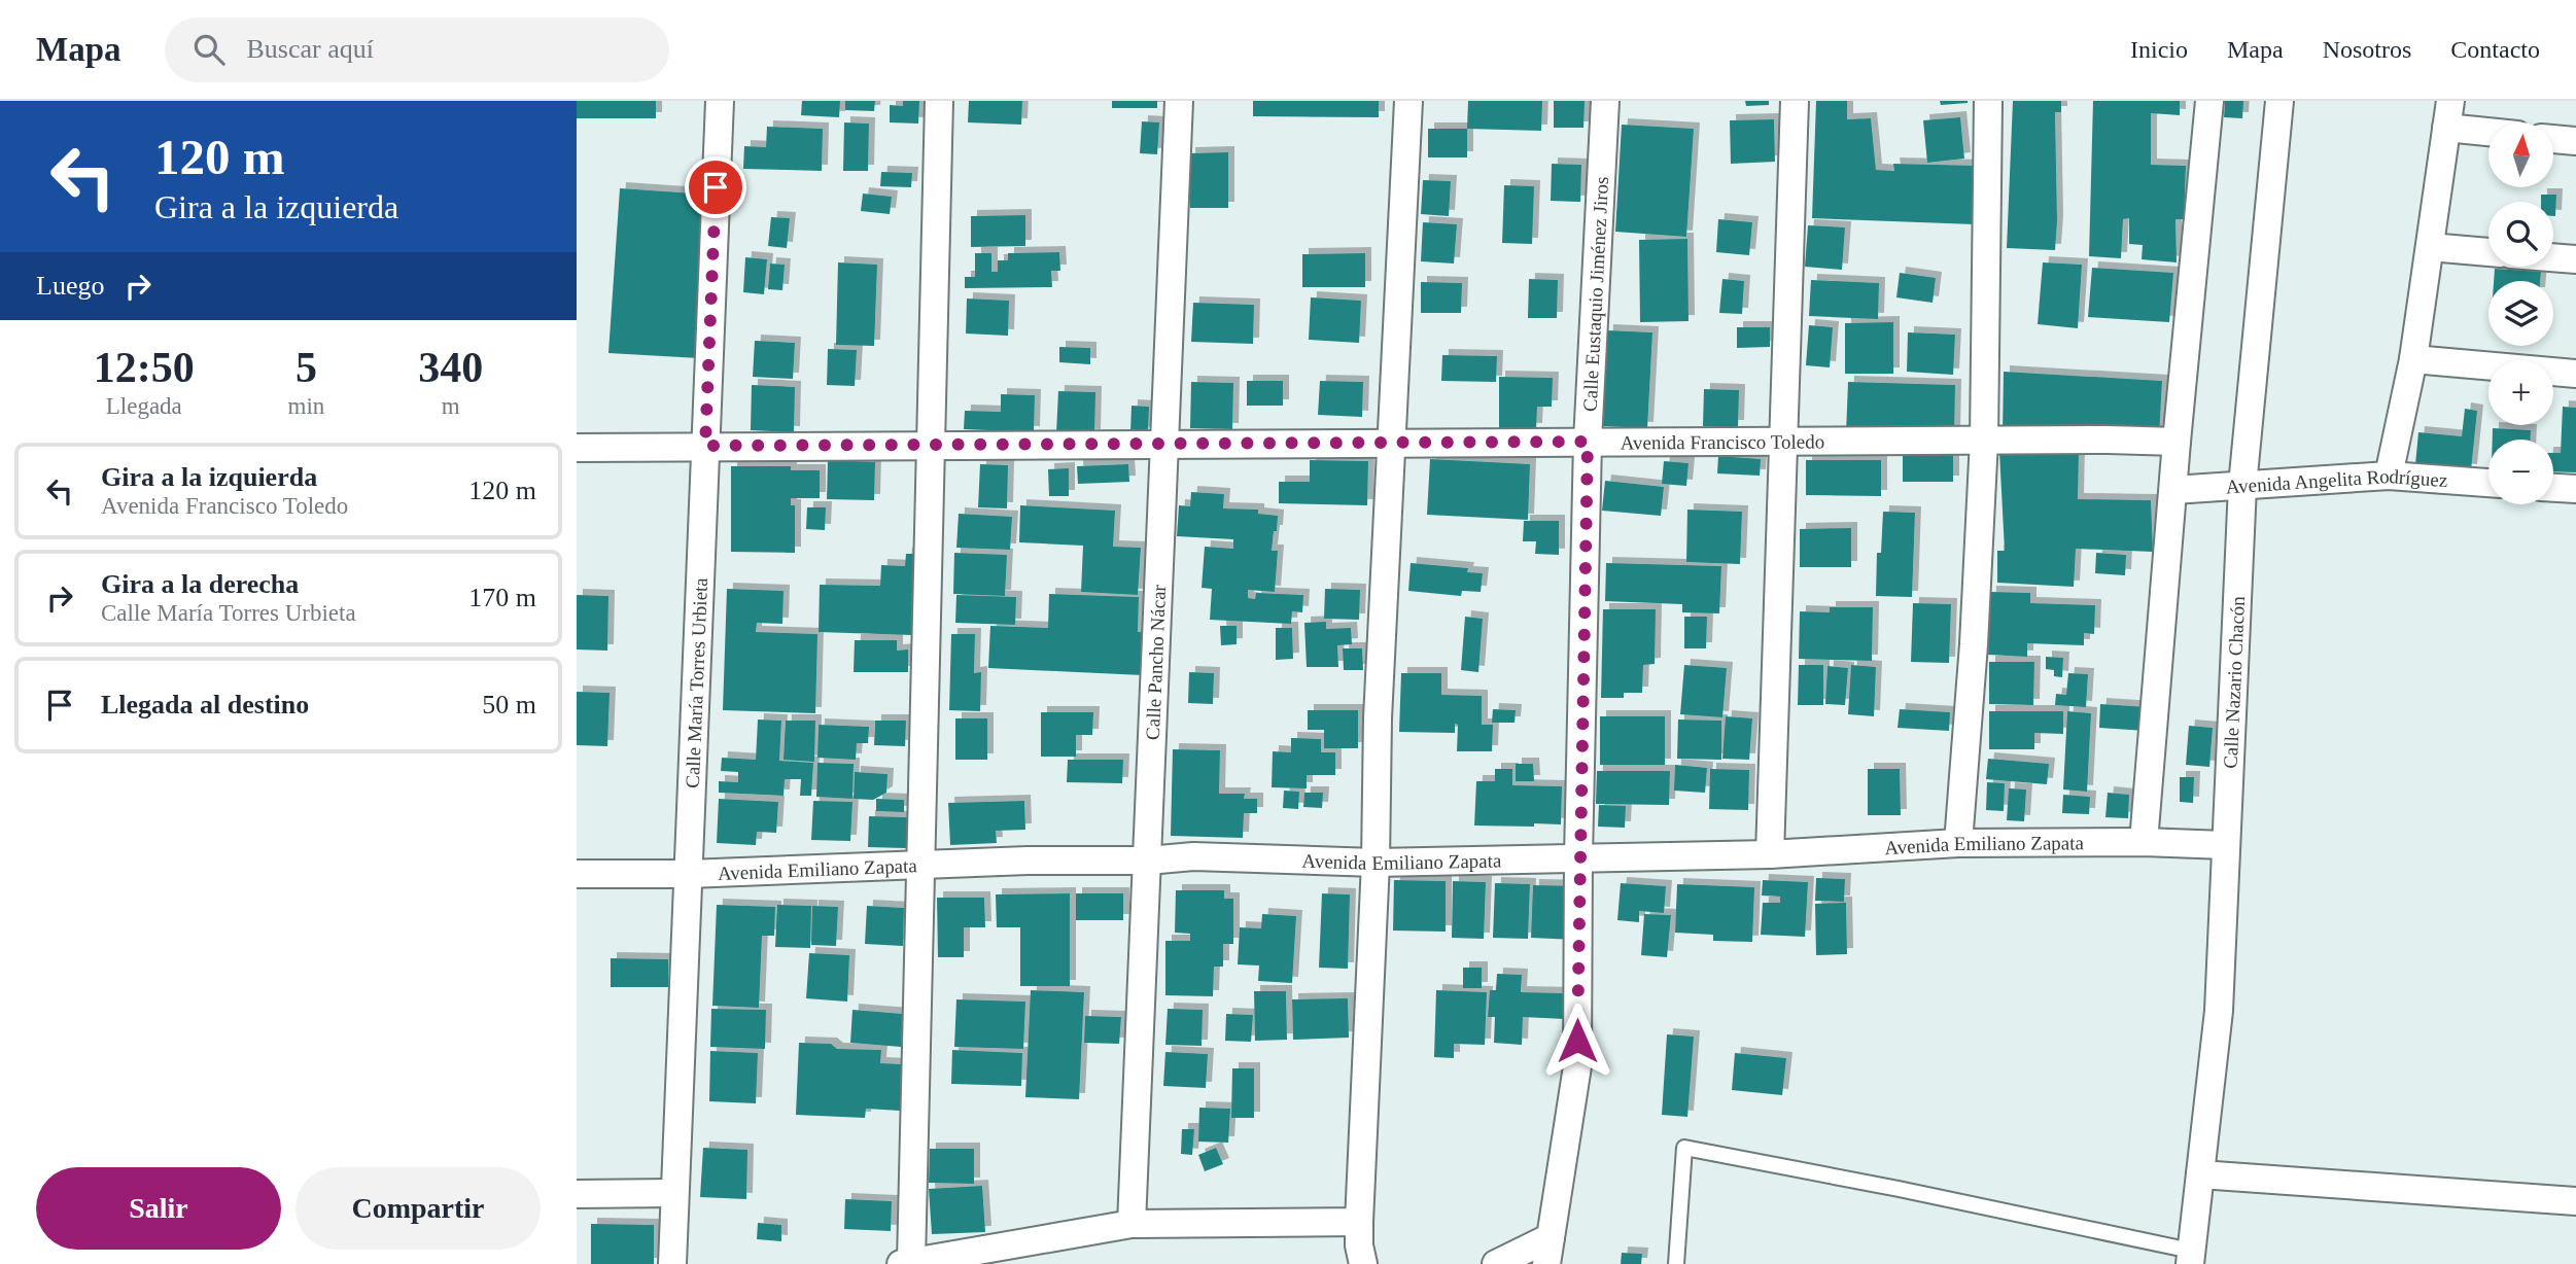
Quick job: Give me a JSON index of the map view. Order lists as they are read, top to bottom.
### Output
{
  "streets": {
    "street": [
      "Calle Eustaquio Jiménez Jiros",
      "Avenida Francisco Toledo",
      "Avenida Angelita Rodríguez",
      "Calle Pancho Nácar",
      "Calle María Torres Urbieta",
      "Calle Nazario Chacón",
      "Avenida Emiliano Zapata"
    ]
  },
  "crossings": [
    ["Calle Eustaquio Jiménez Jiros", "Avenida Francisco Toledo"],
    ["Calle Eustaquio Jiménez Jiros", "Avenida Emiliano Zapata"],
    ["Avenida Francisco Toledo", "Calle Pancho Nácar"],
    ["Avenida Francisco Toledo", "Calle María Torres Urbieta"],
    ["Avenida Angelita Rodríguez", "Calle Nazario Chacón"],
    ["Calle Pancho Nácar", "Avenida Emiliano Zapata"],
    ["Calle María Torres Urbieta", "Avenida Emiliano Zapata"],
    ["Calle Nazario Chacón", "Avenida Emiliano Zapata"]
  ],
  "north": "top",
  "page": {
    "header": "Mapa",
    "search": "Buscar aquí",
    "nav": [
      "Inicio",
      "Mapa",
      "Nosotros",
      "Contacto"
    ],
    "turn": ["120 m", "Gira a la izquierda"],
    "map_buttons": ["+", "−"],
    "then": "Luego",
    "eta": [
      "12:50",
      "Llegada",
      "5",
      "min",
      "340",
      "m"
    ],
    "list": [
      {
        "name": "Gira a la izquierda",
        "note": "Avenida Francisco Toledo",
        "value": "120 m"
      },
      {
        "name": "Gira a la derecha",
        "note": "Calle María Torres Urbieta",
        "value": "170 m"
      },
      {
        "name": "Llegada al destino",
        "value": "50 m"
      }
    ],
    "buttons": ["Salir", "Compartir"]
  }
}
